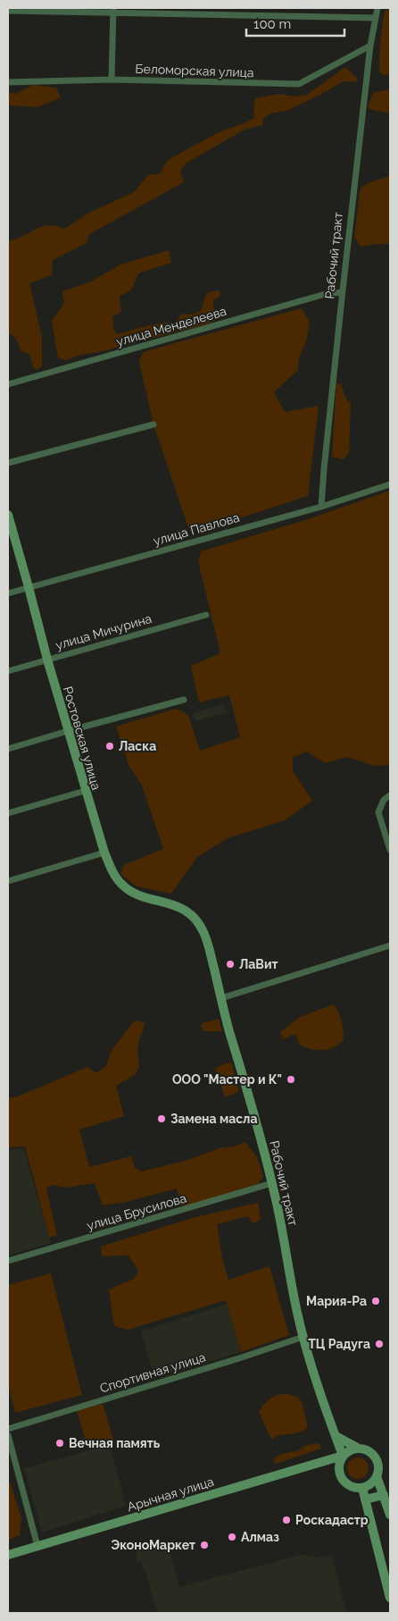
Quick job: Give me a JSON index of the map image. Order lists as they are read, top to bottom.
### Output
{
  "streets": {
    "street": [
      "Беломорская улица",
      "Рабочий тракт",
      "улица Менделеева",
      "улица Павлова",
      "улица Мичурина",
      "Ростовская улица",
      "улица Брусилова",
      "Спортивная улица",
      "Арычная улица"
    ]
  },
  "crossings": [
    ["Беломорская улица", "Рабочий тракт"],
    ["Рабочий тракт", "улица Менделеева"],
    ["Рабочий тракт", "улица Павлова"],
    ["Рабочий тракт", "Ростовская улица"],
    ["Рабочий тракт", "улица Брусилова"],
    ["Рабочий тракт", "Спортивная улица"],
    ["Рабочий тракт", "Арычная улица"],
    ["улица Павлова", "Ростовская улица"],
    ["улица Мичурина", "Ростовская улица"]
  ],
  "places": [
    "Ласка",
    "ЛаВит",
    "ООО \"Мастер и К\"",
    "Замена масла",
    "Мария-Ра",
    "ТЦ Радуга",
    "Вечная память",
    "Роскадастр",
    "Алмаз",
    "ЭконоМаркет"
  ],
  "scale_bar": "100 m"
}
